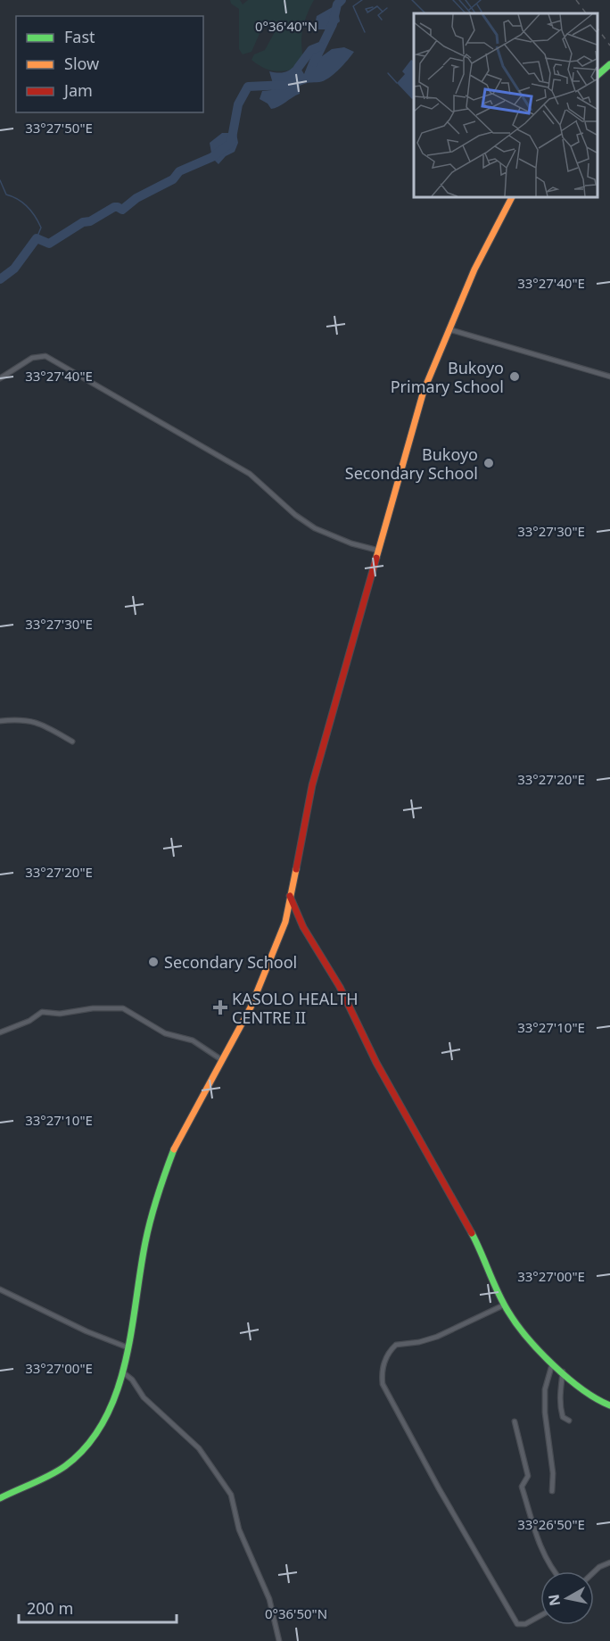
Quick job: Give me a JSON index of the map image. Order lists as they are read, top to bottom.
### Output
{
  "places": {
    "other": ["Bukoyo Primary School", "Bukoyo Secondary School", "Secondary School"],
    "health": ["KASOLO HEALTH CENTRE II"]
  },
  "legend": ["Fast", "Slow", "Jam"],
  "scale_bar": "200 m",
  "north": "left",
  "coordinates": [
    "0°36'40\"N",
    "33°27'50\"E",
    "33°27'40\"E",
    "33°27'30\"E",
    "33°27'20\"E",
    "33°27'10\"E",
    "33°27'00\"E",
    "33°26'50\"E",
    "0°36'50\"N"
  ]
}
